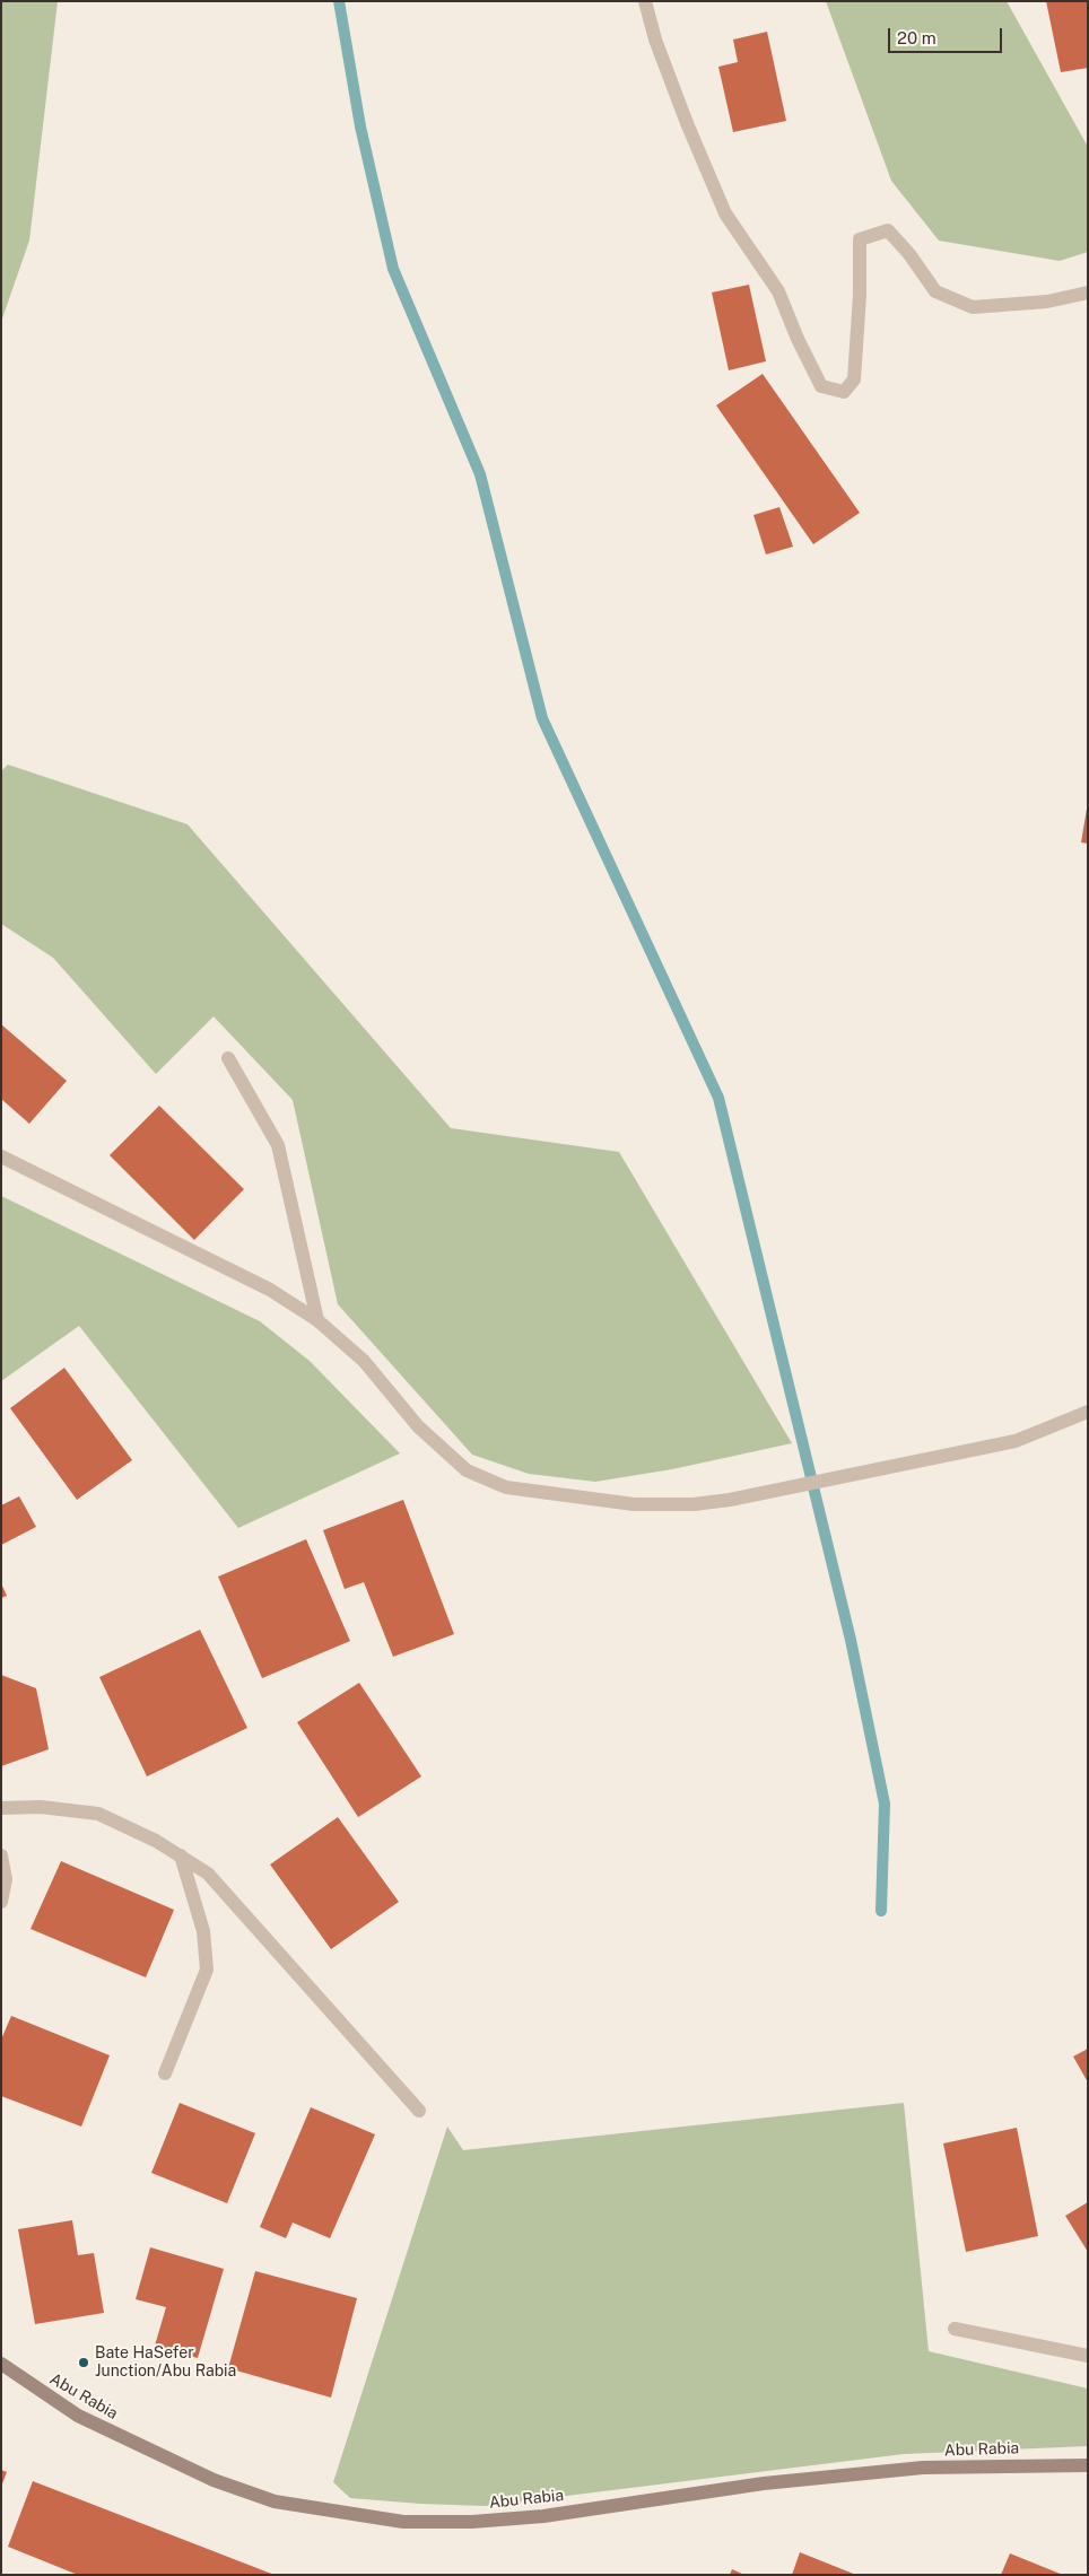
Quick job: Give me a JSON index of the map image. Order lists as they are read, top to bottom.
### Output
{
  "streets": {
    "street": ["Abu Rabia"]
  },
  "places": ["Bate HaSefer Junction/Abu Rabia"],
  "scale_bar": "20 m"
}
